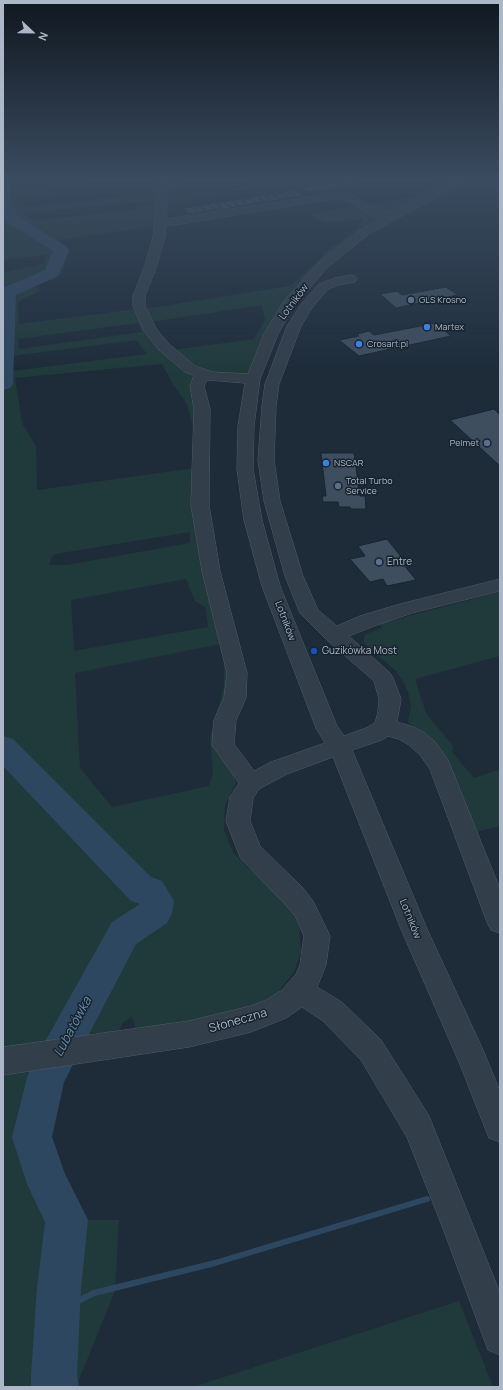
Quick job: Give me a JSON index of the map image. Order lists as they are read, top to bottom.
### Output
{
  "streets": {
    "street": ["Lotników", "Słoneczna"]
  },
  "water": ["Lubatówka"],
  "places": [
    "GLS Krosno",
    "Martex",
    "Crosart.pl",
    "Pelmet",
    "NSCAR",
    "Total Turbo Service",
    "Entre",
    "Guzikówka Most"
  ],
  "north": "right"
}
